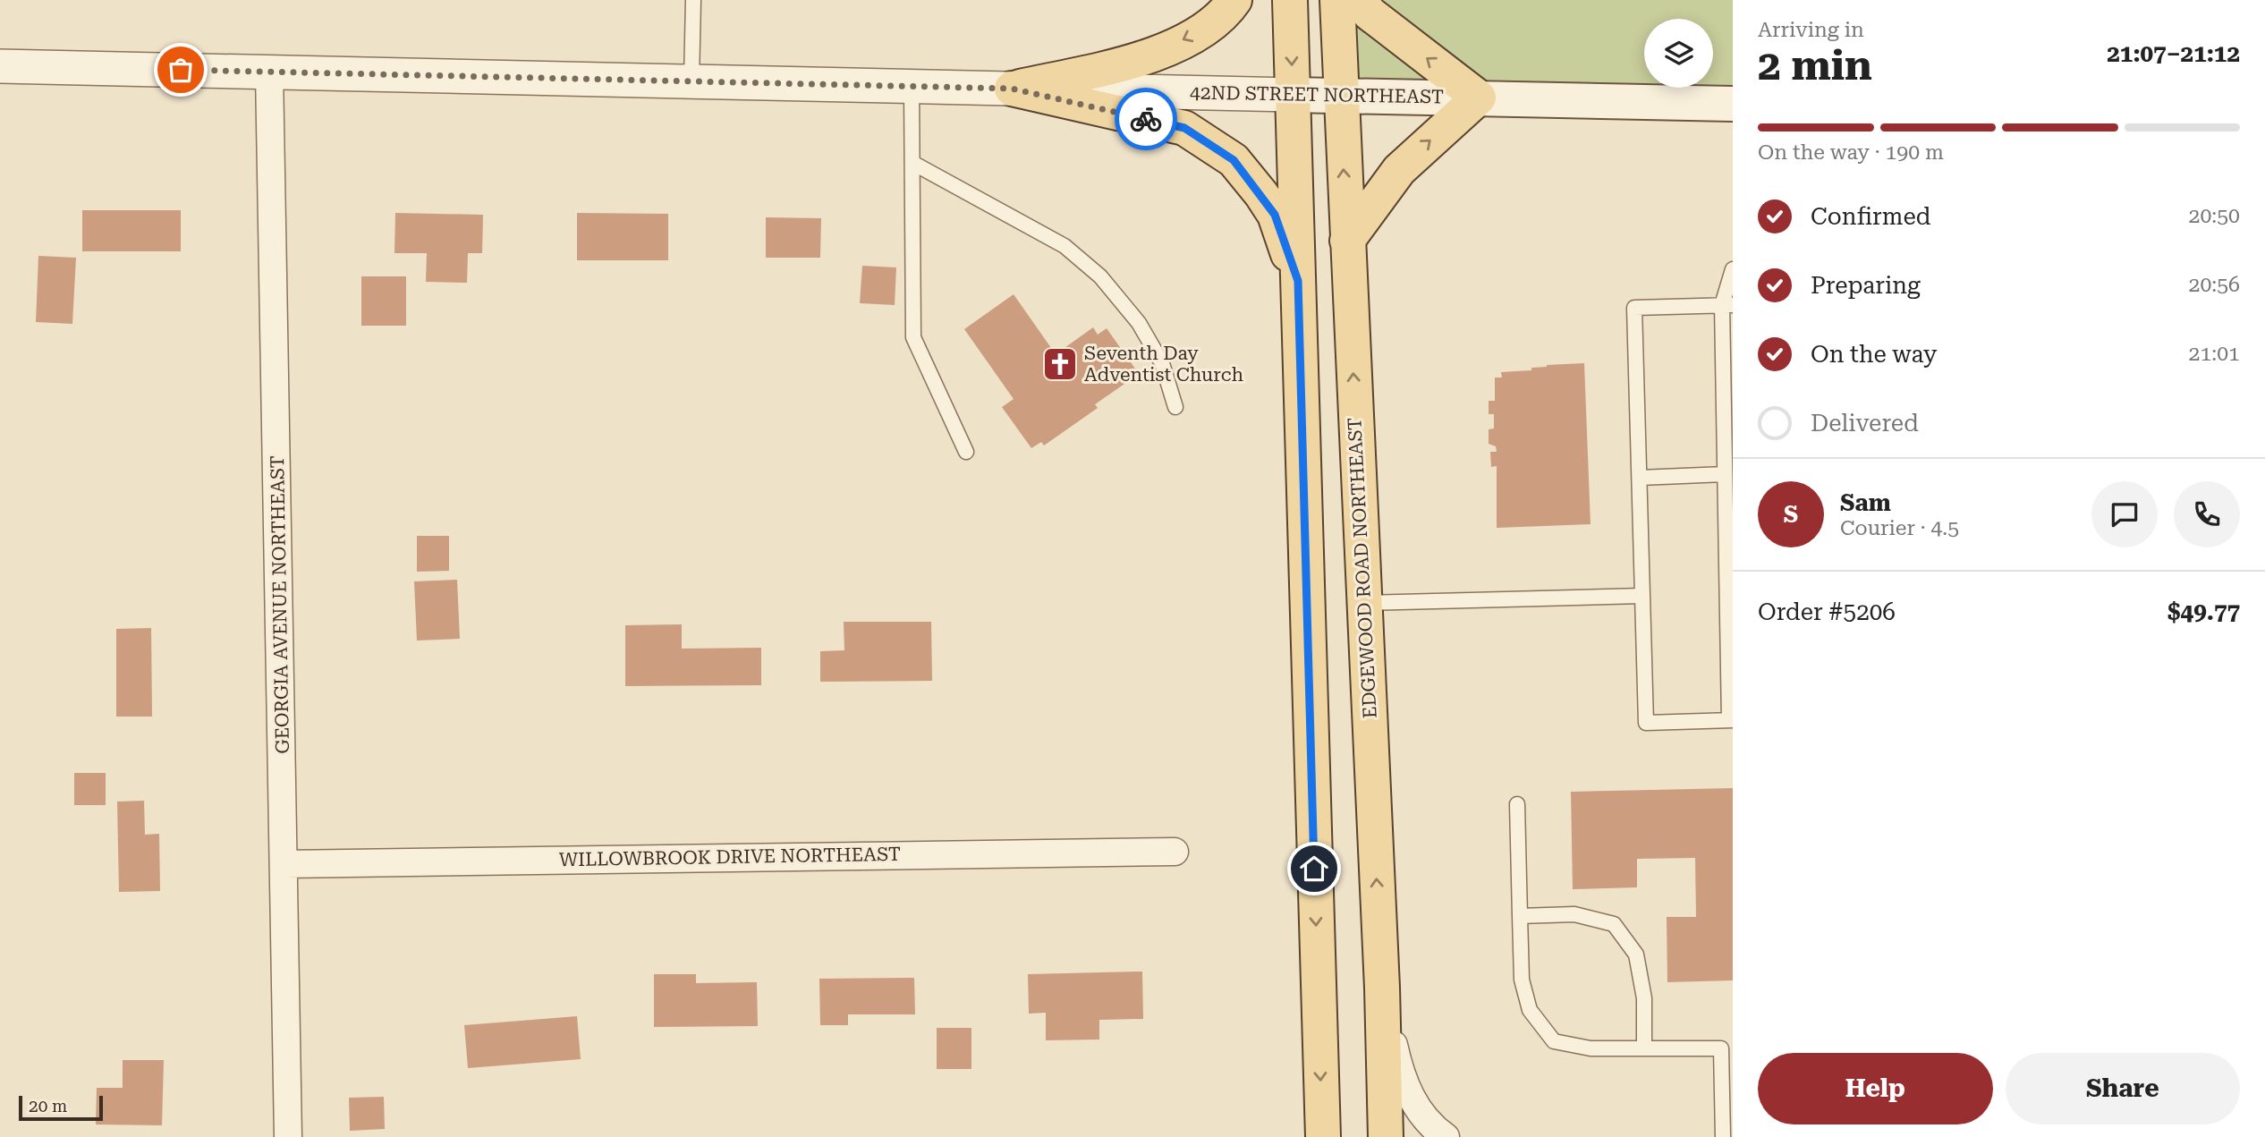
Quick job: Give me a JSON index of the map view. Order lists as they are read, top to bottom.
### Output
{
  "streets": {
    "main road": ["42ND STREET NORTHEAST", "EDGEWOOD ROAD NORTHEAST"],
    "street": ["GEORGIA AVENUE NORTHEAST", "WILLOWBROOK DRIVE NORTHEAST"]
  },
  "crossings": [
    ["42ND STREET NORTHEAST", "EDGEWOOD ROAD NORTHEAST"],
    ["42ND STREET NORTHEAST", "GEORGIA AVENUE NORTHEAST"],
    ["GEORGIA AVENUE NORTHEAST", "WILLOWBROOK DRIVE NORTHEAST"]
  ],
  "places": {
    "church": ["Seventh Day Adventist Church"]
  },
  "scale_bar": "20 m",
  "page": {
    "heading": ["2 min", "Arriving in", "21:07–21:12"],
    "panel": [
      "Sam",
      "Courier · 4.5",
      "Order #5206",
      "$49.77"
    ],
    "bar": "On the way · 190 m",
    "list": [
      ["Confirmed", "20:50"],
      ["Preparing", "20:56"],
      ["On the way", "21:01"],
      "Delivered"
    ],
    "round": "S",
    "buttons": ["Help", "Share"],
    "scale": "20 m"
  }
}
